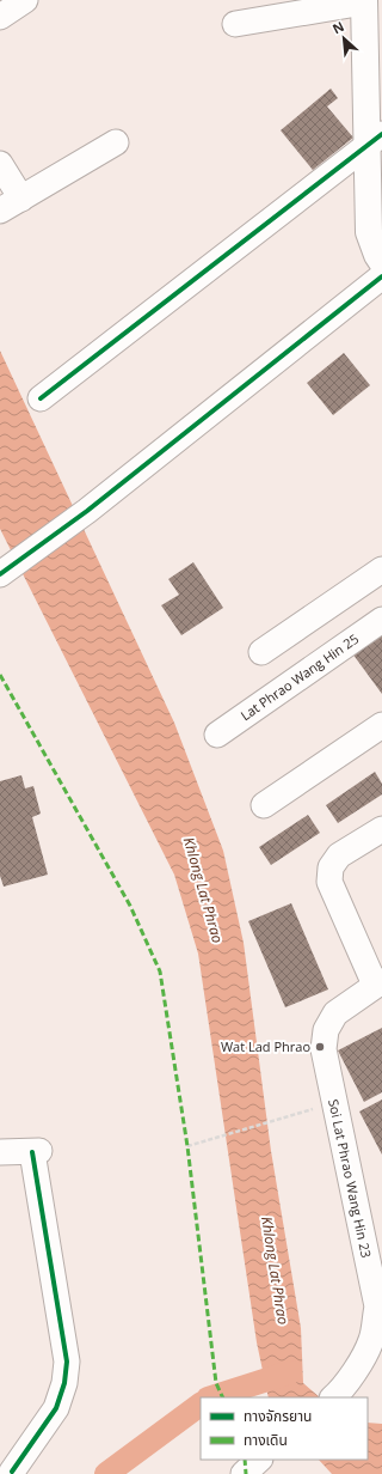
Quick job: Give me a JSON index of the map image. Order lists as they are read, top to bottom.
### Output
{
  "streets": {
    "street": ["Lat Phrao Wang Hin 25", "Soi Lat Phrao Wang Hin 23"]
  },
  "water": ["Khlong Lat Phrao"],
  "places": ["Wat Lad Phrao"],
  "legend": ["ทางจักรยาน", "ทางเดิน"],
  "north": "top left"
}
